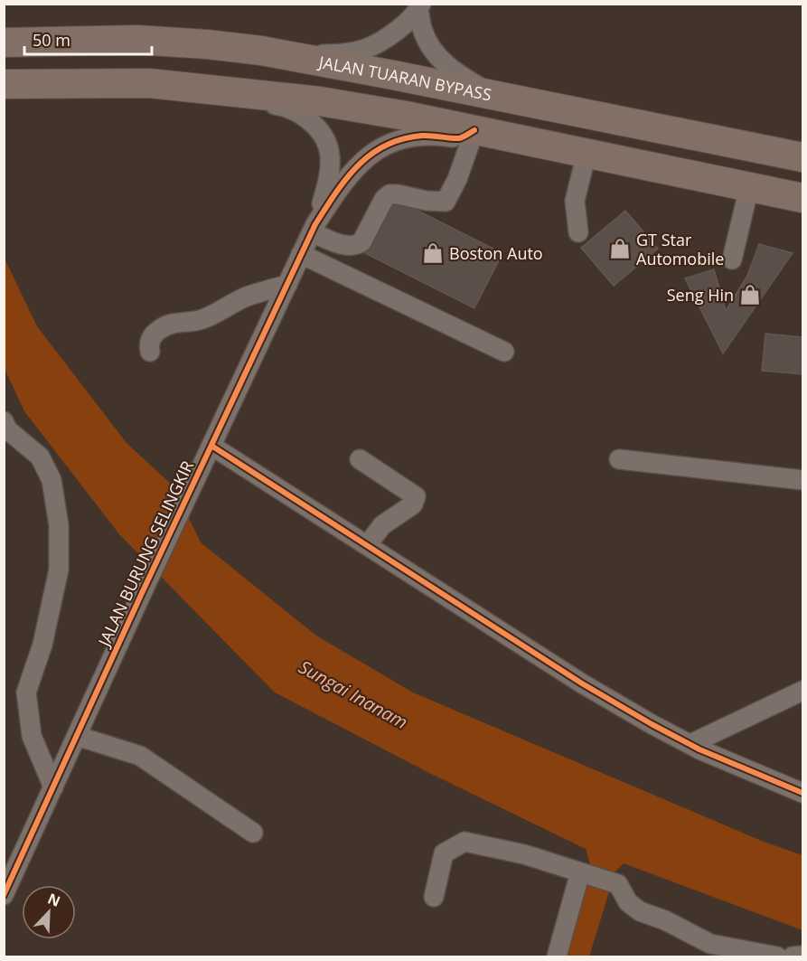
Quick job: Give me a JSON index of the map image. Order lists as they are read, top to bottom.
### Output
{
  "streets": {
    "highway": ["JALAN TUARAN BYPASS"],
    "street": ["JALAN BURUNG SELINGKIR"]
  },
  "water": ["Sungai Inanam"],
  "places": {
    "shop": ["GT Star Automobile", "Boston Auto", "Seng Hin"]
  },
  "scale_bar": "50 m",
  "north": "top right"
}
